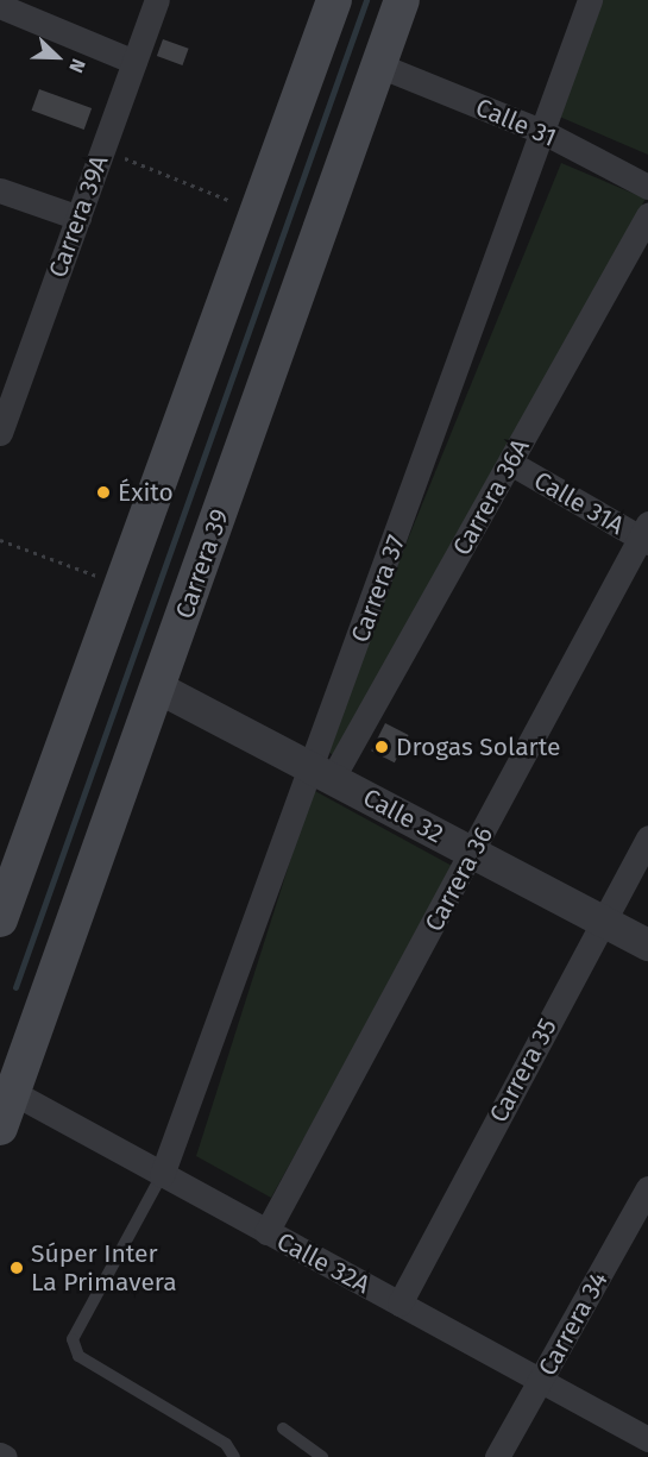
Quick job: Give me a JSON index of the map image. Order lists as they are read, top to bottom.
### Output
{
  "streets": {
    "main road": ["Carrera 39"],
    "street": [
      "Calle 31",
      "Carrera 39A",
      "Carrera 36A",
      "Calle 31A",
      "Carrera 37",
      "Calle 32",
      "Carrera 36",
      "Carrera 35",
      "Calle 32A",
      "Carrera 34"
    ]
  },
  "crossings": [
    ["Calle 31", "Carrera 39"],
    ["Calle 31", "Carrera 37"],
    ["Carrera 36A", "Calle 31A"],
    ["Carrera 36A", "Carrera 37"],
    ["Carrera 36A", "Calle 32"],
    ["Calle 31A", "Carrera 36"],
    ["Carrera 39", "Calle 32"],
    ["Carrera 39", "Calle 32A"],
    ["Carrera 37", "Calle 32"],
    ["Carrera 37", "Calle 32A"],
    ["Calle 32", "Carrera 36"],
    ["Calle 32", "Carrera 35"],
    ["Carrera 36", "Calle 32A"],
    ["Carrera 35", "Calle 32A"],
    ["Calle 32A", "Carrera 34"]
  ],
  "places": ["Éxito", "Drogas Solarte", "Súper Inter La Primavera"],
  "north": "bottom right"
}
